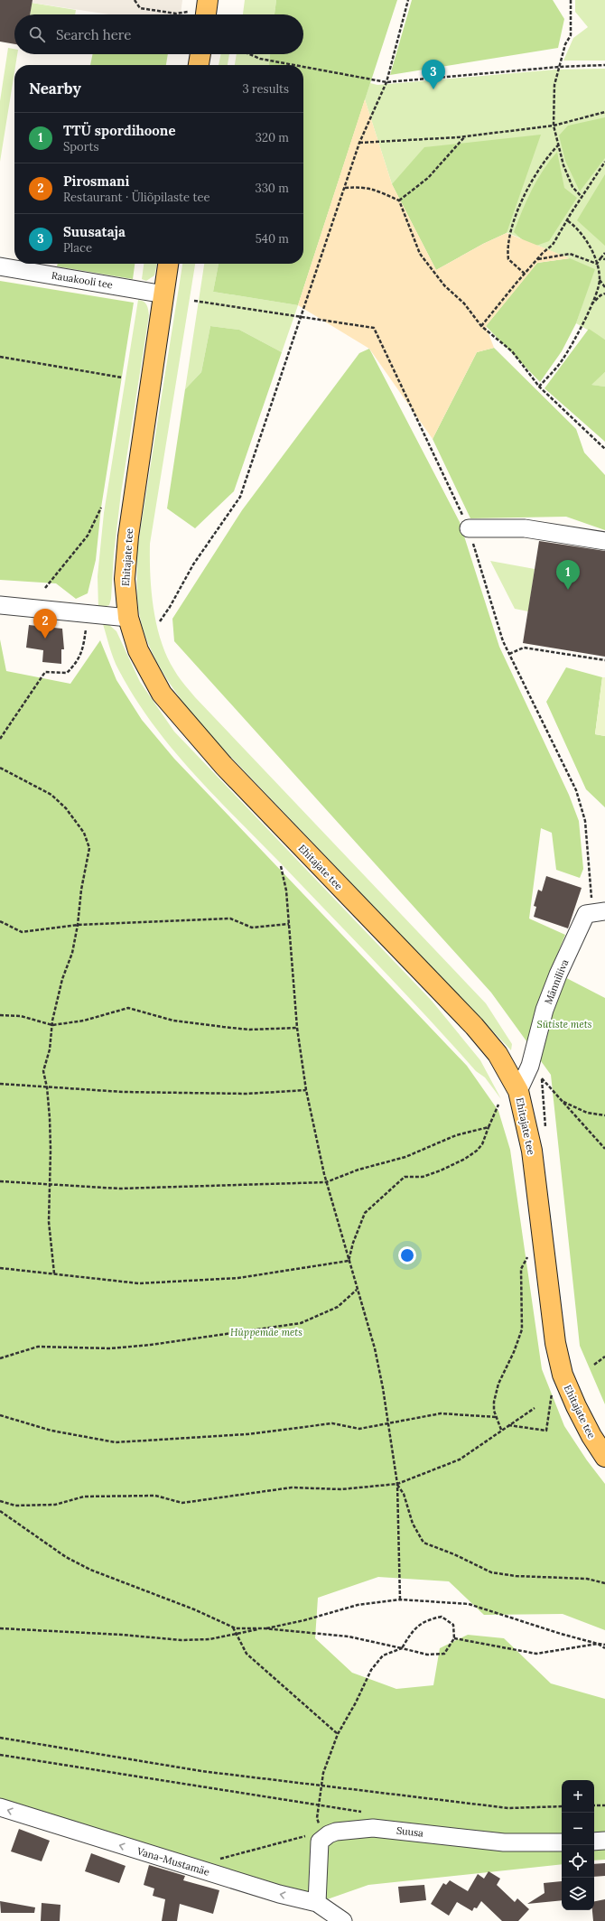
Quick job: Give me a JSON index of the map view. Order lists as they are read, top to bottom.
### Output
{
  "streets": {
    "main road": ["Ehitajate tee"],
    "street": [
      "Rauakooli tee",
      "Männiliiva",
      "Suusa",
      "Vana-Mustamäe"
    ]
  },
  "crossings": [
    ["Rauakooli tee", "Ehitajate tee"],
    ["Ehitajate tee", "Männiliiva"]
  ],
  "one_way": ["Vana-Mustamäe"],
  "parks": ["Sütiste mets", "Hüppemäe mets"],
  "page": {
    "search": "Search here",
    "pins": ["3", "1", "2"],
    "heading": ["Nearby", "3 results"],
    "list": [
      {
        "mark": "1",
        "name": "TTÜ spordihoone",
        "note": "Sports",
        "value": "320 m"
      },
      {
        "mark": "2",
        "name": "Pirosmani",
        "note": "Restaurant · Üliõpilaste tee",
        "value": "330 m"
      },
      {
        "mark": "3",
        "name": "Suusataja",
        "note": "Place",
        "value": "540 m"
      }
    ],
    "map_buttons": ["+", "−"]
  }
}
